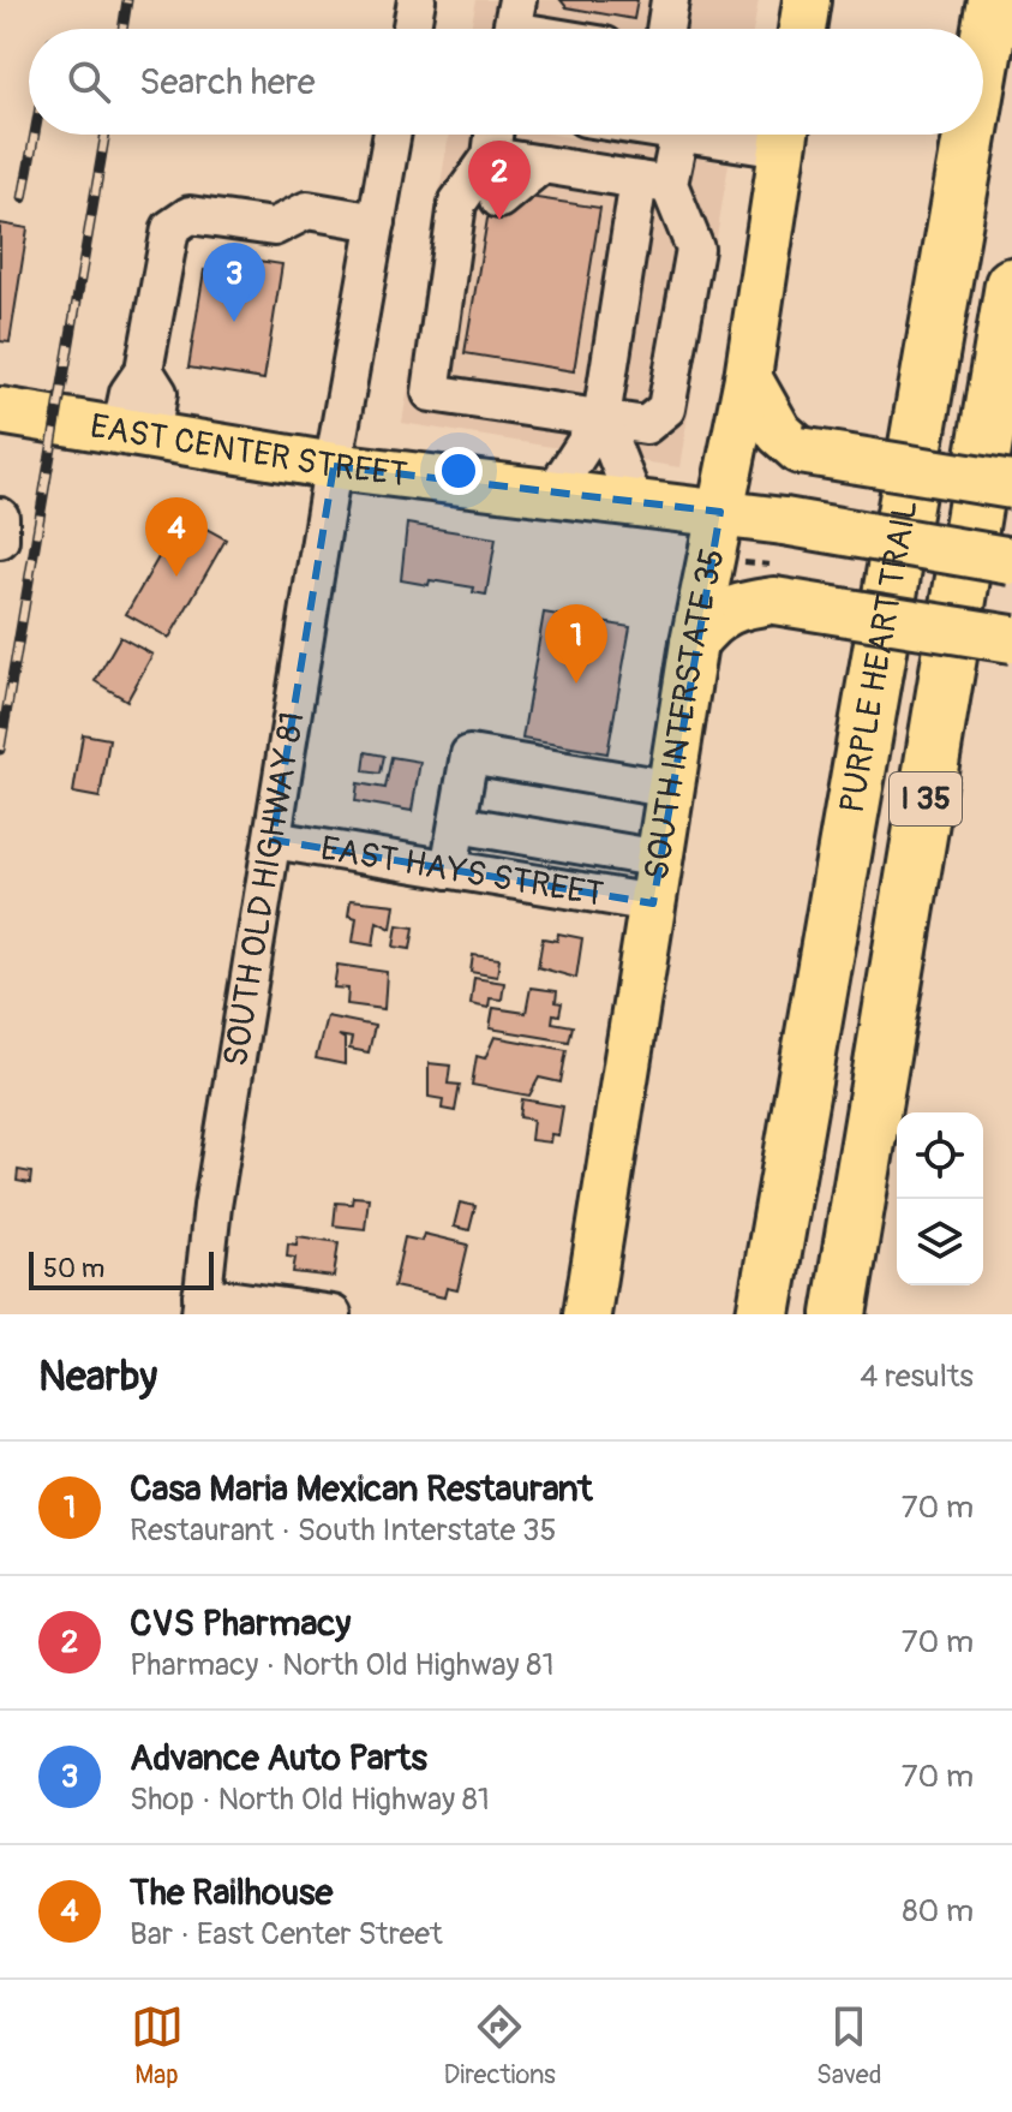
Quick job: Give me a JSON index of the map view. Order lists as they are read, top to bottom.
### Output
{
  "streets": {
    "highway": ["PURPLE HEART TRAIL", "I 35"],
    "main road": ["EAST CENTER STREET", "SOUTH INTERSTATE 35"],
    "street": ["EAST HAYS STREET", "SOUTH OLD HIGHWAY 81"]
  },
  "crossings": [
    ["EAST CENTER STREET", "SOUTH INTERSTATE 35"],
    ["EAST CENTER STREET", "SOUTH OLD HIGHWAY 81"],
    ["SOUTH INTERSTATE 35", "EAST HAYS STREET"],
    ["EAST HAYS STREET", "SOUTH OLD HIGHWAY 81"]
  ],
  "scale_bar": "50 m",
  "page": {
    "search": "Search here",
    "pins": [
      "2",
      "3",
      "4",
      "1"
    ],
    "scale": "50 m",
    "heading": ["Nearby", "4 results"],
    "list": [
      {
        "mark": "1",
        "name": "Casa Maria Mexican Restaurant",
        "note": "Restaurant · South Interstate 35",
        "value": "70 m"
      },
      {
        "mark": "2",
        "name": "CVS Pharmacy",
        "note": "Pharmacy · North Old Highway 81",
        "value": "70 m"
      },
      {
        "mark": "3",
        "name": "Advance Auto Parts",
        "note": "Shop · North Old Highway 81",
        "value": "70 m"
      },
      {
        "mark": "4",
        "name": "The Railhouse",
        "note": "Bar · East Center Street",
        "value": "80 m"
      }
    ],
    "nav": ["Map", "Directions", "Saved"]
  }
}
